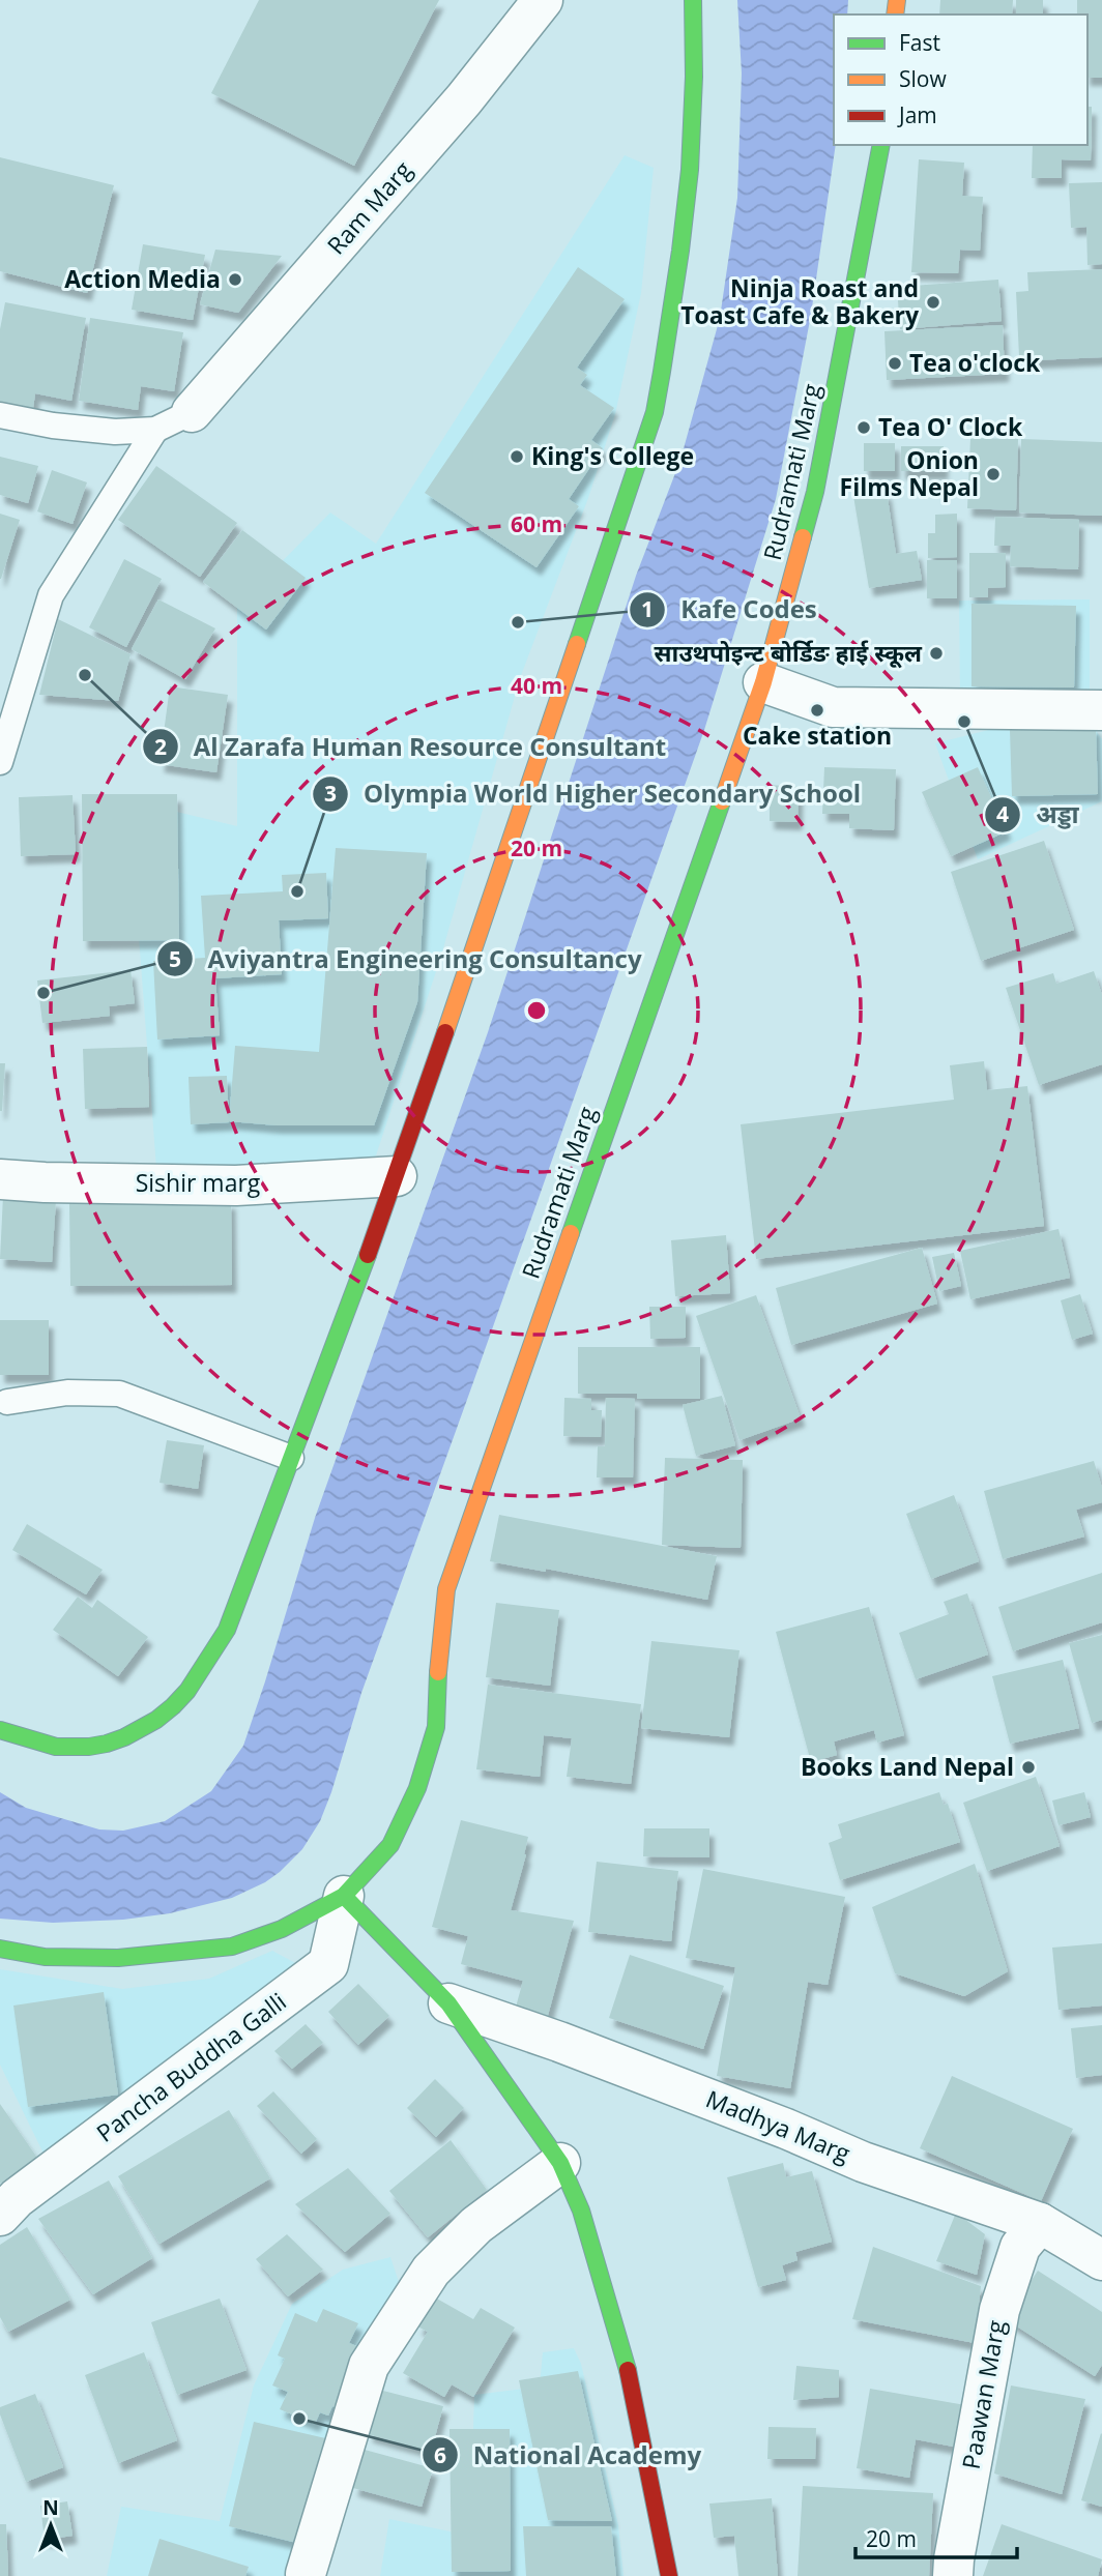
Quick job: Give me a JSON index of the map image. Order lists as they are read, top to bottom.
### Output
{
  "streets": {
    "street": [
      "Ram Marg",
      "Rudramati Marg",
      "Sishir marg",
      "Pancha Buddha Galli",
      "Madhya Marg",
      "Paawan Marg"
    ]
  },
  "crossings": [
    ["Rudramati Marg", "Pancha Buddha Galli"],
    ["Madhya Marg", "Paawan Marg"]
  ],
  "places": [
    "Action Media",
    "Ninja Roast and Toast Cafe & Bakery",
    "Tea o'clock",
    "Tea O' Clock",
    "King's College",
    "Onion Films Nepal",
    "Kafe Codes",
    "साउथपोइन्ट बोर्डिङ हाई स्कूल",
    "Al Zarafa Human Resource Consultant",
    "Cake station",
    "अड्डा",
    "Olympia World Higher Secondary School",
    "Aviyantra Engineering Consultancy",
    "Books Land Nepal",
    "National Academy"
  ],
  "legend": ["Fast", "Slow", "Jam"],
  "scale_bar": "20 m",
  "north": "top",
  "rings": ["60 m", "40 m", "20 m"]
}
